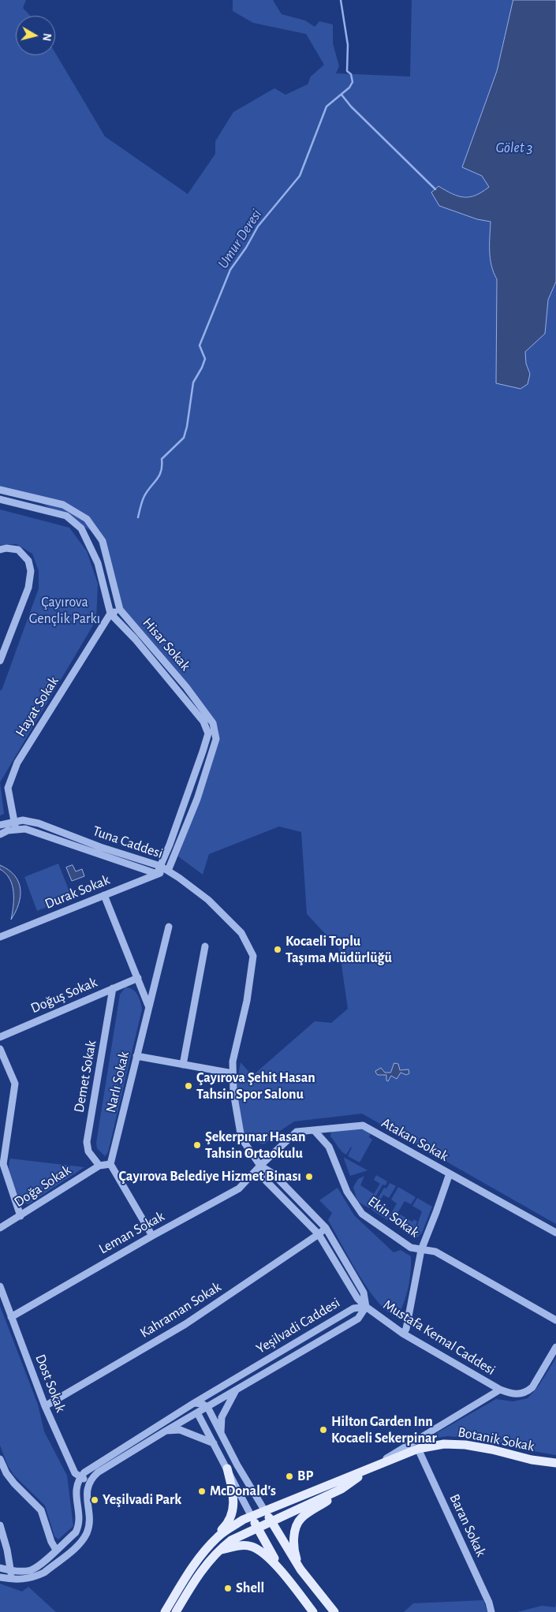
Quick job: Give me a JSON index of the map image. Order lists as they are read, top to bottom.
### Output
{
  "streets": {
    "main road": ["Botanik Sokak"],
    "street": [
      "Hisar Sokak",
      "Hayat Sokak",
      "Tuna Caddesi",
      "Durak Sokak",
      "Doğuş Sokak",
      "Demet Sokak",
      "Narlı Sokak",
      "Atakan Sokak",
      "Doğa Sokak",
      "Ekin Sokak",
      "Leman Sokak",
      "Kahraman Sokak",
      "Yeşilvadi Caddesi",
      "Mustafa Kemal Caddesi",
      "Dost Sokak",
      "Baran Sokak"
    ]
  },
  "crossings": [
    ["Hisar Sokak", "Hayat Sokak"],
    ["Hisar Sokak", "Tuna Caddesi"],
    ["Hisar Sokak", "Mustafa Kemal Caddesi"],
    ["Hayat Sokak", "Tuna Caddesi"],
    ["Tuna Caddesi", "Durak Sokak"],
    ["Tuna Caddesi", "Mustafa Kemal Caddesi"],
    ["Doğuş Sokak", "Demet Sokak"],
    ["Demet Sokak", "Doğa Sokak"],
    ["Atakan Sokak", "Ekin Sokak"],
    ["Atakan Sokak", "Leman Sokak"],
    ["Atakan Sokak", "Mustafa Kemal Caddesi"],
    ["Leman Sokak", "Mustafa Kemal Caddesi"],
    ["Leman Sokak", "Dost Sokak"],
    ["Kahraman Sokak", "Mustafa Kemal Caddesi"],
    ["Kahraman Sokak", "Dost Sokak"],
    ["Yeşilvadi Caddesi", "Mustafa Kemal Caddesi"],
    ["Yeşilvadi Caddesi", "Dost Sokak"],
    ["Botanik Sokak", "Baran Sokak"]
  ],
  "water": ["Gölet 3", "Umur Deresi"],
  "parks": ["Çayırova Gençlik Parkı"],
  "places": [
    "Kocaeli Toplu Taşıma Müdürlüğü",
    "Çayırova Şehit Hasan Tahsin Spor Salonu",
    "Şekerpınar Hasan Tahsin Ortaokulu",
    "Çayırova Belediye Hizmet Binası",
    "Hilton Garden Inn Kocaeli Sekerpinar",
    "BP",
    "McDonald's",
    "Yeşilvadi Park",
    "Shell"
  ],
  "north": "right"
}
